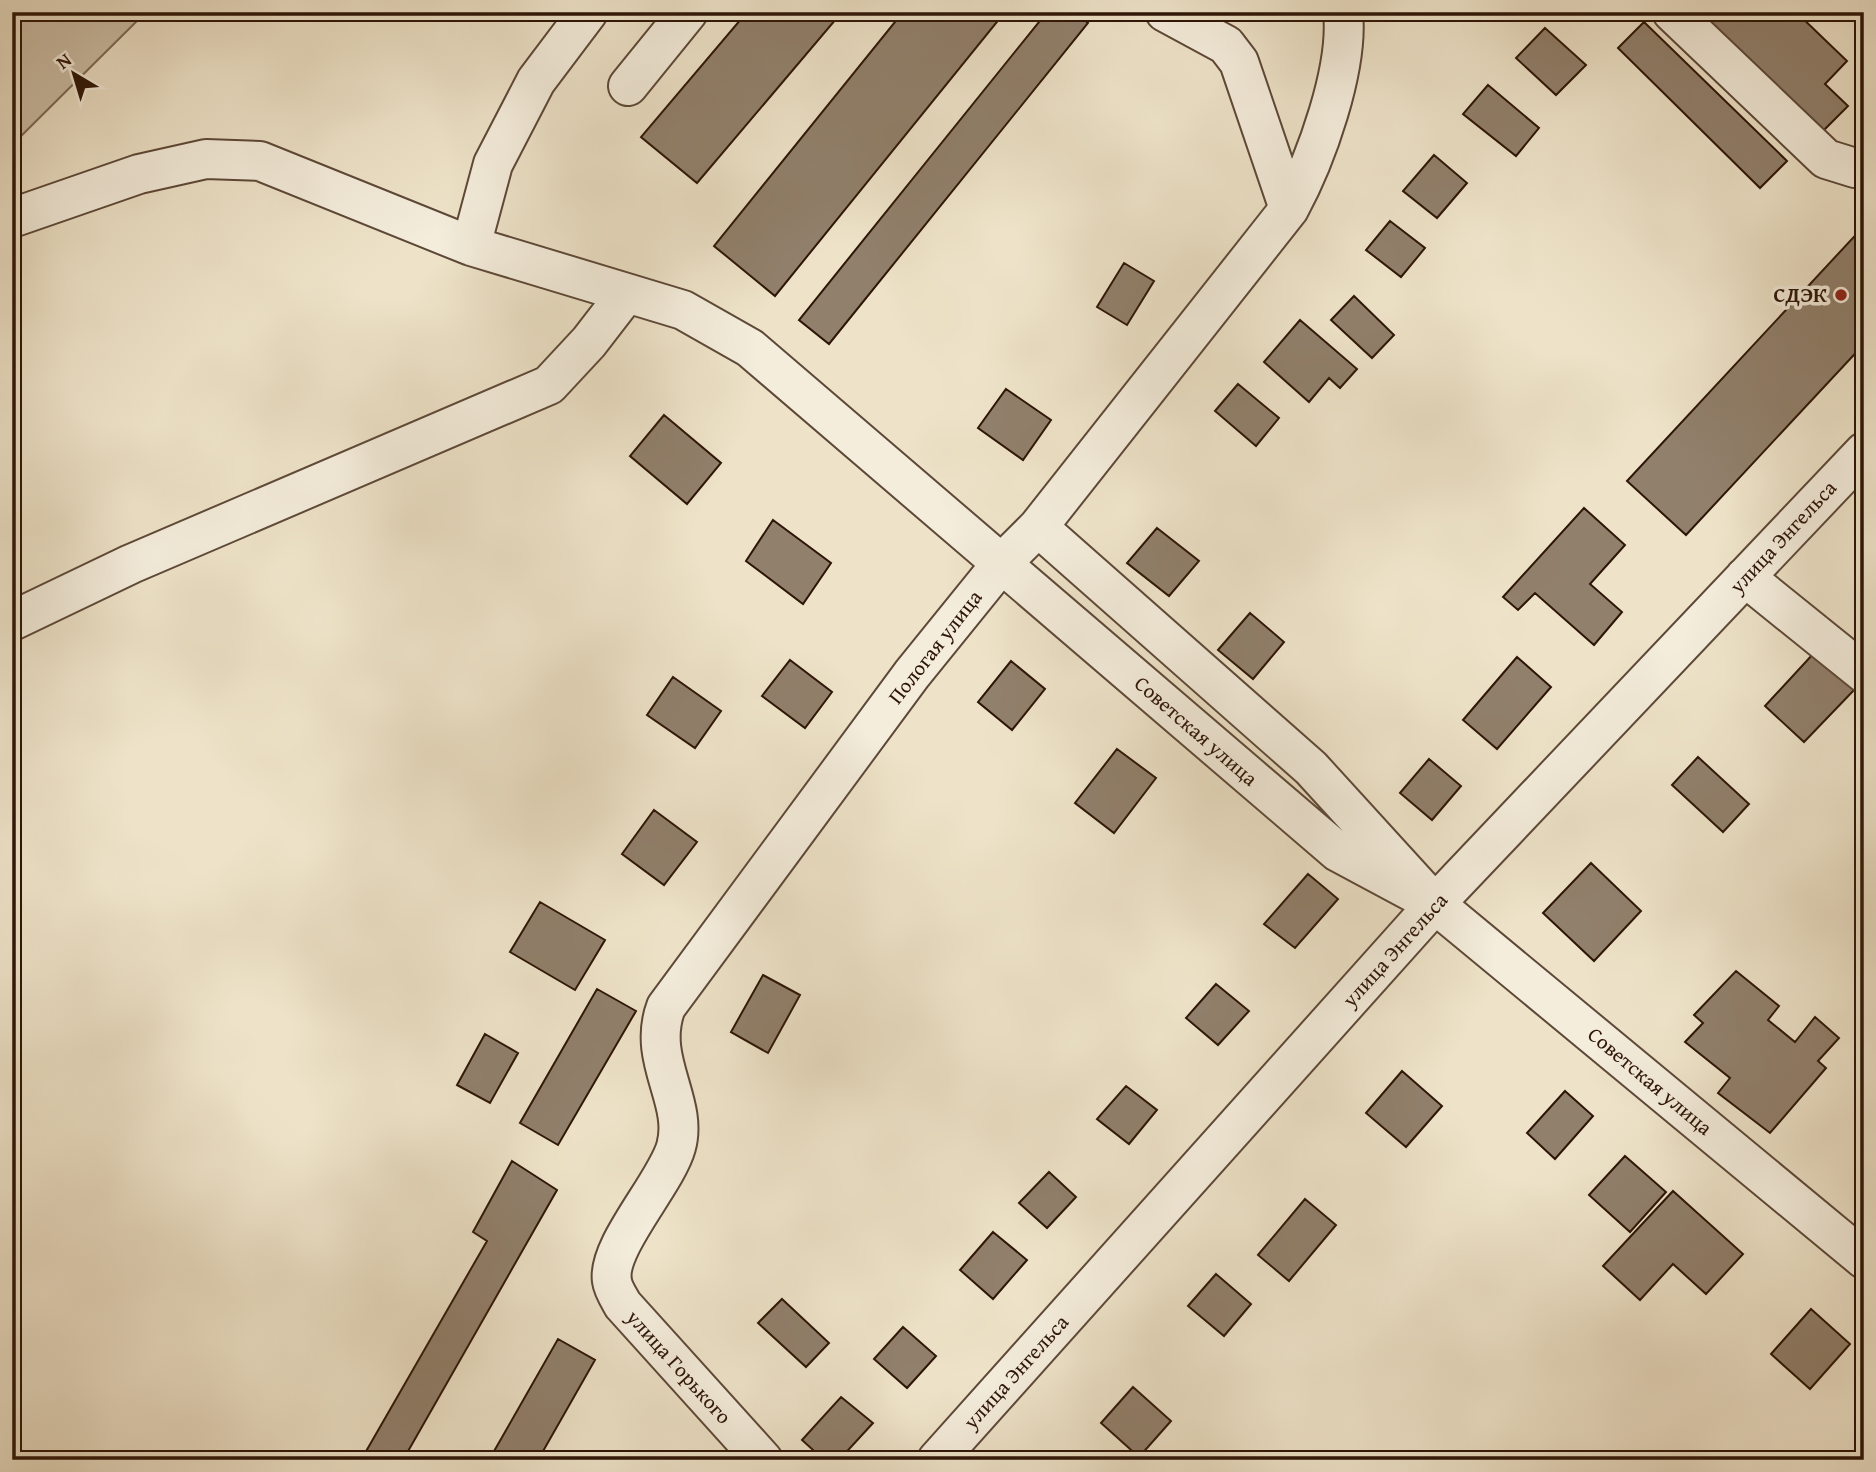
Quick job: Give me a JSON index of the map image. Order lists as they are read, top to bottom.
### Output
{
  "streets": {
    "street": [
      "улица Энгельса",
      "Пологая улица",
      "Советская улица",
      "улица Горького"
    ]
  },
  "crossings": [
    ["улица Энгельса", "Советская улица"],
    ["Пологая улица", "Советская улица"],
    ["Пологая улица", "улица Горького"]
  ],
  "places": ["СДЭК"],
  "north": "top left"
}
